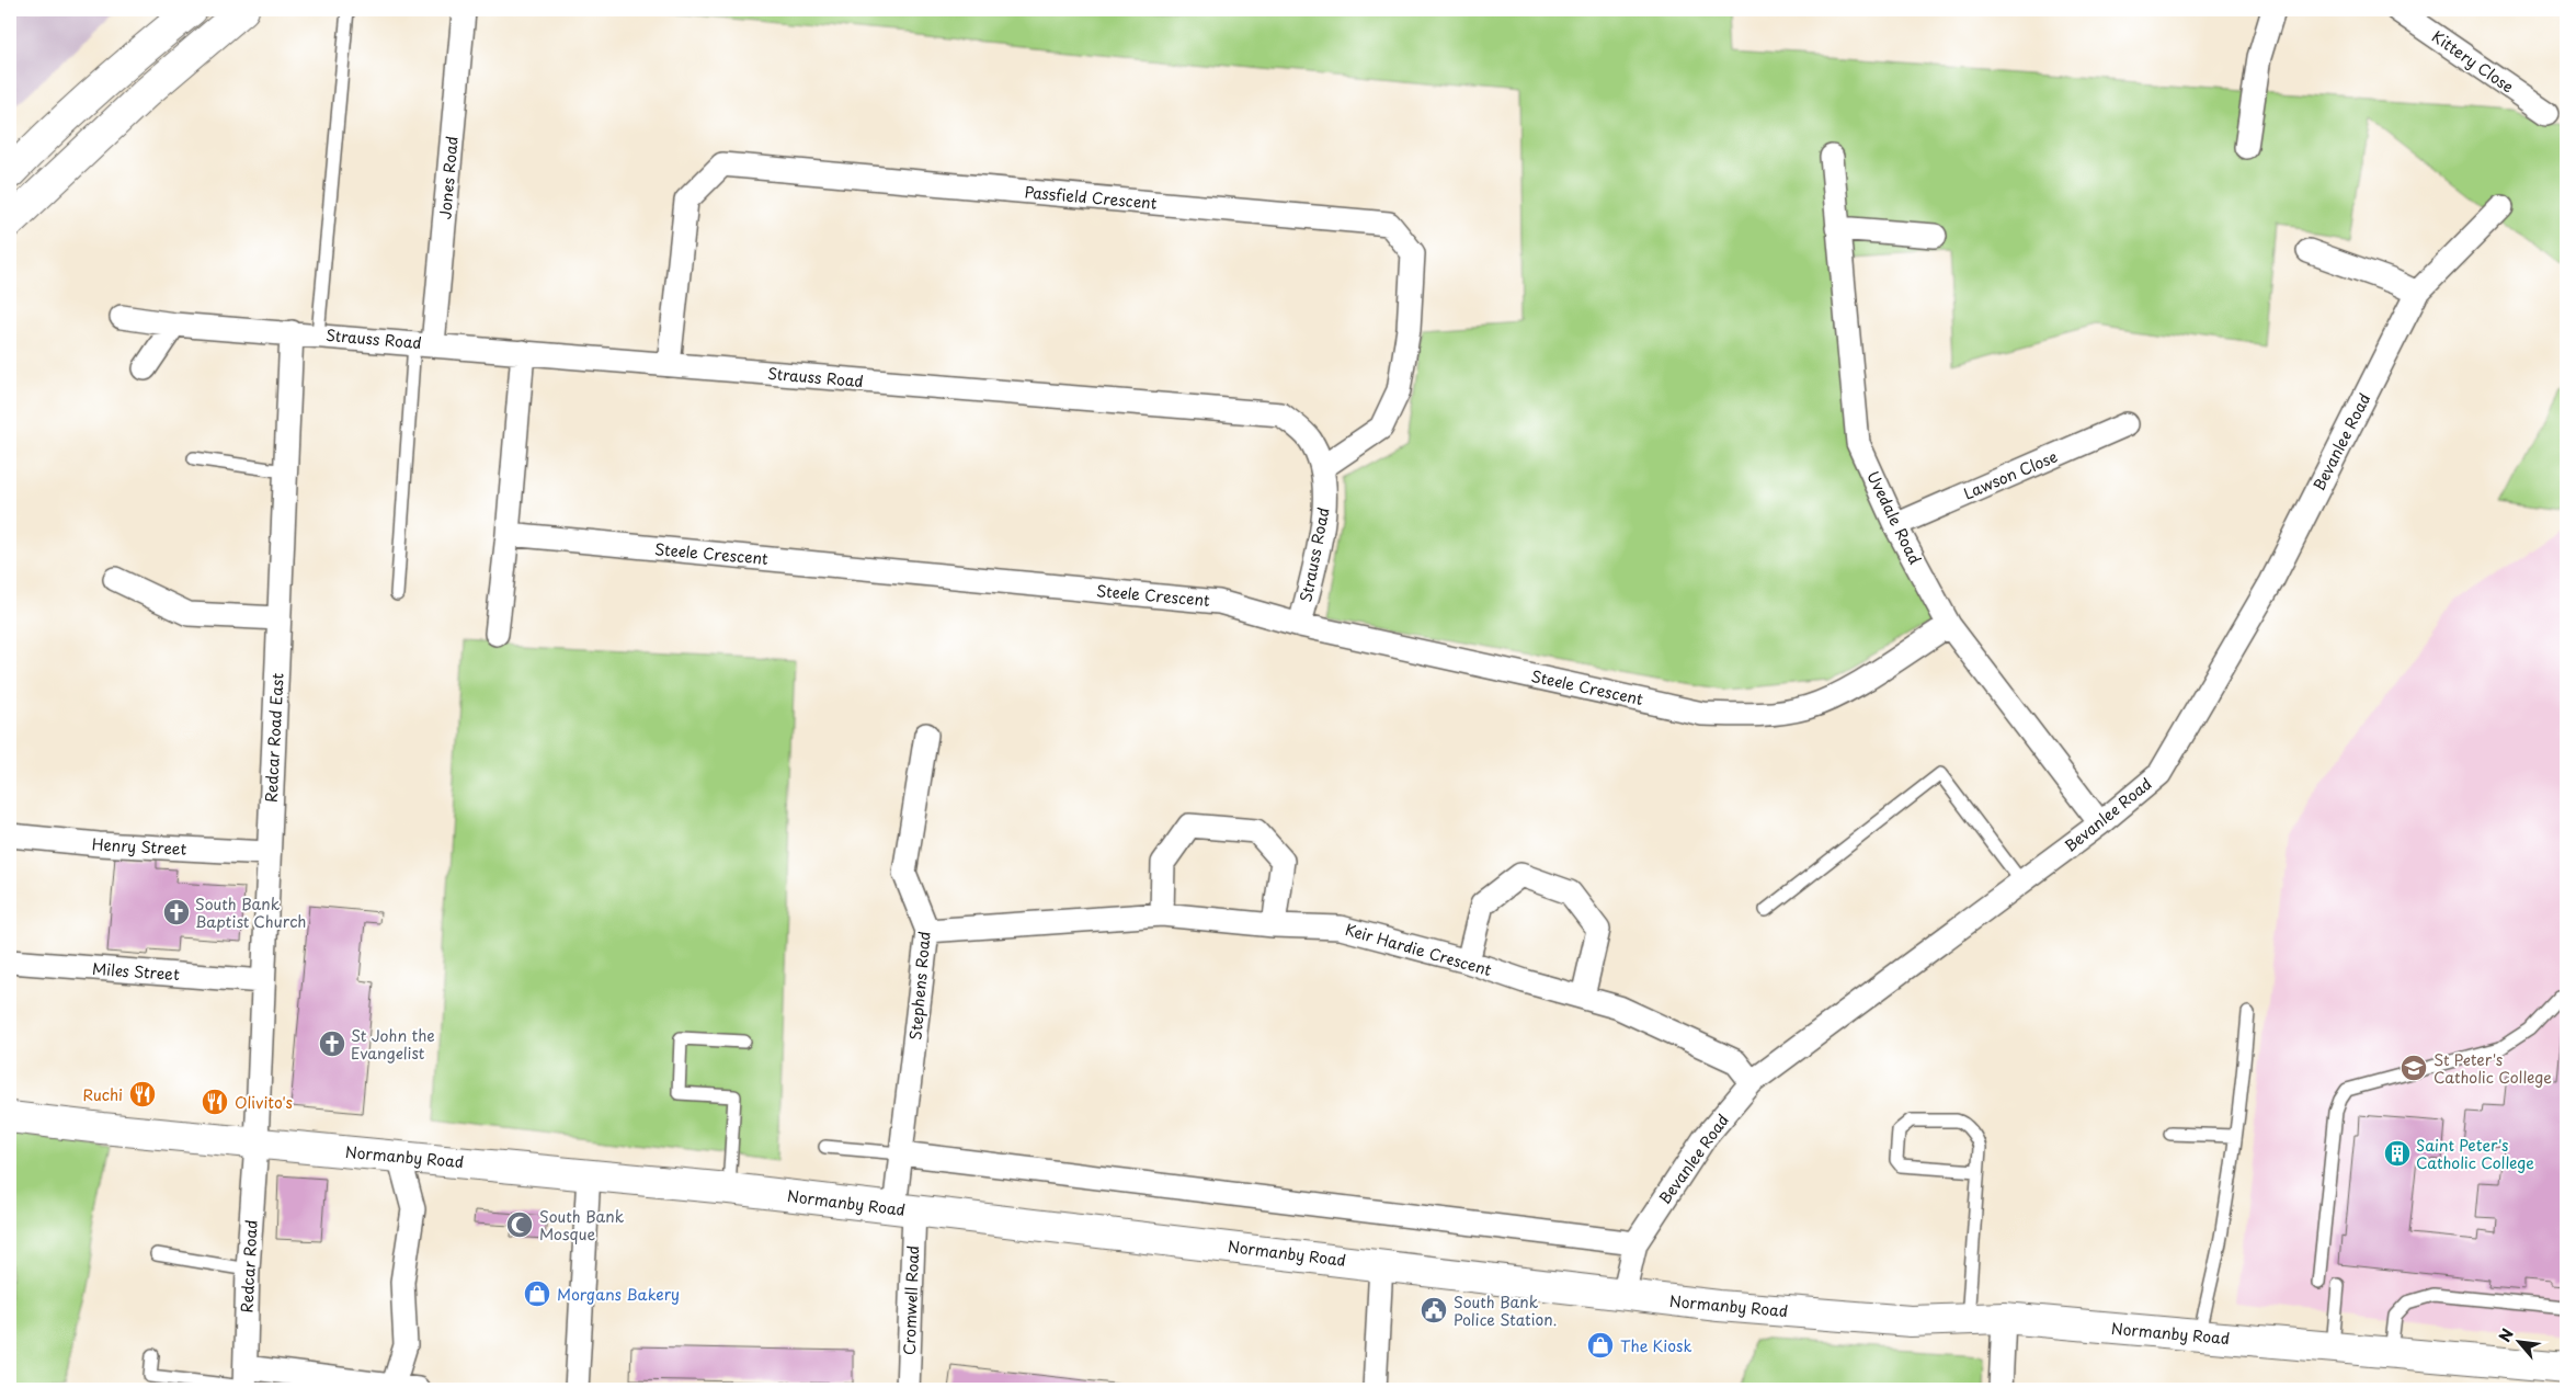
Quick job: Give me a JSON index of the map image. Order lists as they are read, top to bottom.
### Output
{
  "streets": {
    "main road": ["Normanby Road"],
    "street": [
      "Kittery Close",
      "Jones Road",
      "Passfield Crescent",
      "Strauss Road",
      "Bevanlee Road",
      "Lawson Close",
      "Uvedale Road",
      "Steele Crescent",
      "Redcar Road East",
      "Henry Street",
      "Keir Hardie Crescent",
      "Miles Street",
      "Stephens Road",
      "Redcar Road",
      "Cromwell Road"
    ]
  },
  "crossings": [
    ["Jones Road", "Strauss Road"],
    ["Passfield Crescent", "Strauss Road"],
    ["Strauss Road", "Steele Crescent"],
    ["Strauss Road", "Redcar Road East"],
    ["Bevanlee Road", "Uvedale Road"],
    ["Bevanlee Road", "Keir Hardie Crescent"],
    ["Bevanlee Road", "Normanby Road"],
    ["Lawson Close", "Uvedale Road"],
    ["Uvedale Road", "Steele Crescent"],
    ["Redcar Road East", "Henry Street"],
    ["Redcar Road East", "Miles Street"],
    ["Redcar Road East", "Normanby Road"],
    ["Redcar Road East", "Redcar Road"],
    ["Keir Hardie Crescent", "Stephens Road"],
    ["Stephens Road", "Normanby Road"],
    ["Stephens Road", "Cromwell Road"],
    ["Normanby Road", "Redcar Road"],
    ["Normanby Road", "Cromwell Road"]
  ],
  "places": {
    "church": ["South Bank Baptist Church", "St John the Evangelist"],
    "school or university": ["St Peter's Catholic College"],
    "restaurant": ["Ruchi", "Olivito's"],
    "building": ["Saint Peter's Catholic College"],
    "mosque": ["South Bank Mosque"],
    "shop": ["Morgans Bakery", "The Kiosk"],
    "public building": ["South Bank Police Station."]
  },
  "north": "top left"
}
